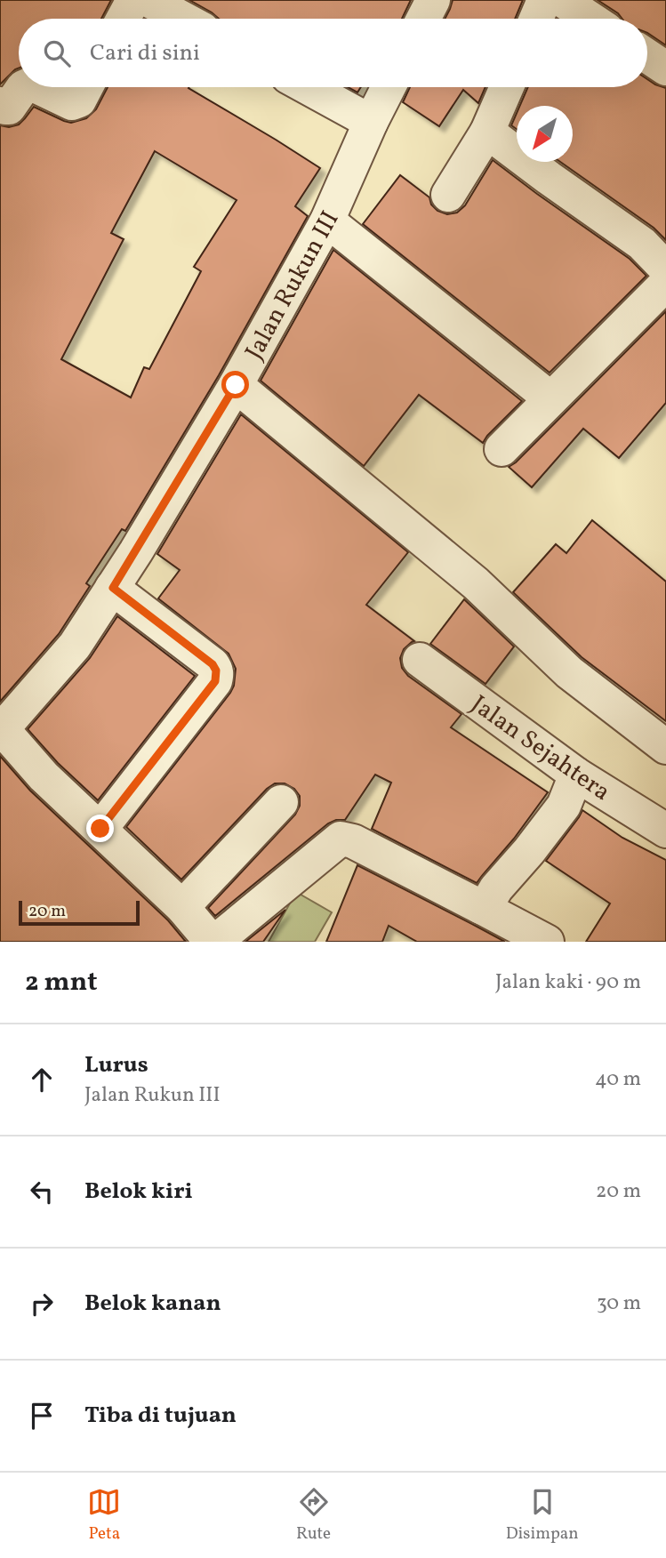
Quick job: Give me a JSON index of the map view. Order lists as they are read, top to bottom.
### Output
{
  "streets": {
    "street": ["Jalan Rukun III", "Jalan Sejahtera"]
  },
  "scale_bar": "20 m",
  "north": "bottom left",
  "page": {
    "search": "Cari di sini",
    "scale": "20 m",
    "heading": ["2 mnt", "Jalan kaki · 90 m"],
    "list": [
      ["Lurus", "Jalan Rukun III", "40 m"],
      ["Belok kiri", "20 m"],
      ["Belok kanan", "30 m"],
      "Tiba di tujuan"
    ],
    "nav": ["Peta", "Rute", "Disimpan"]
  }
}
